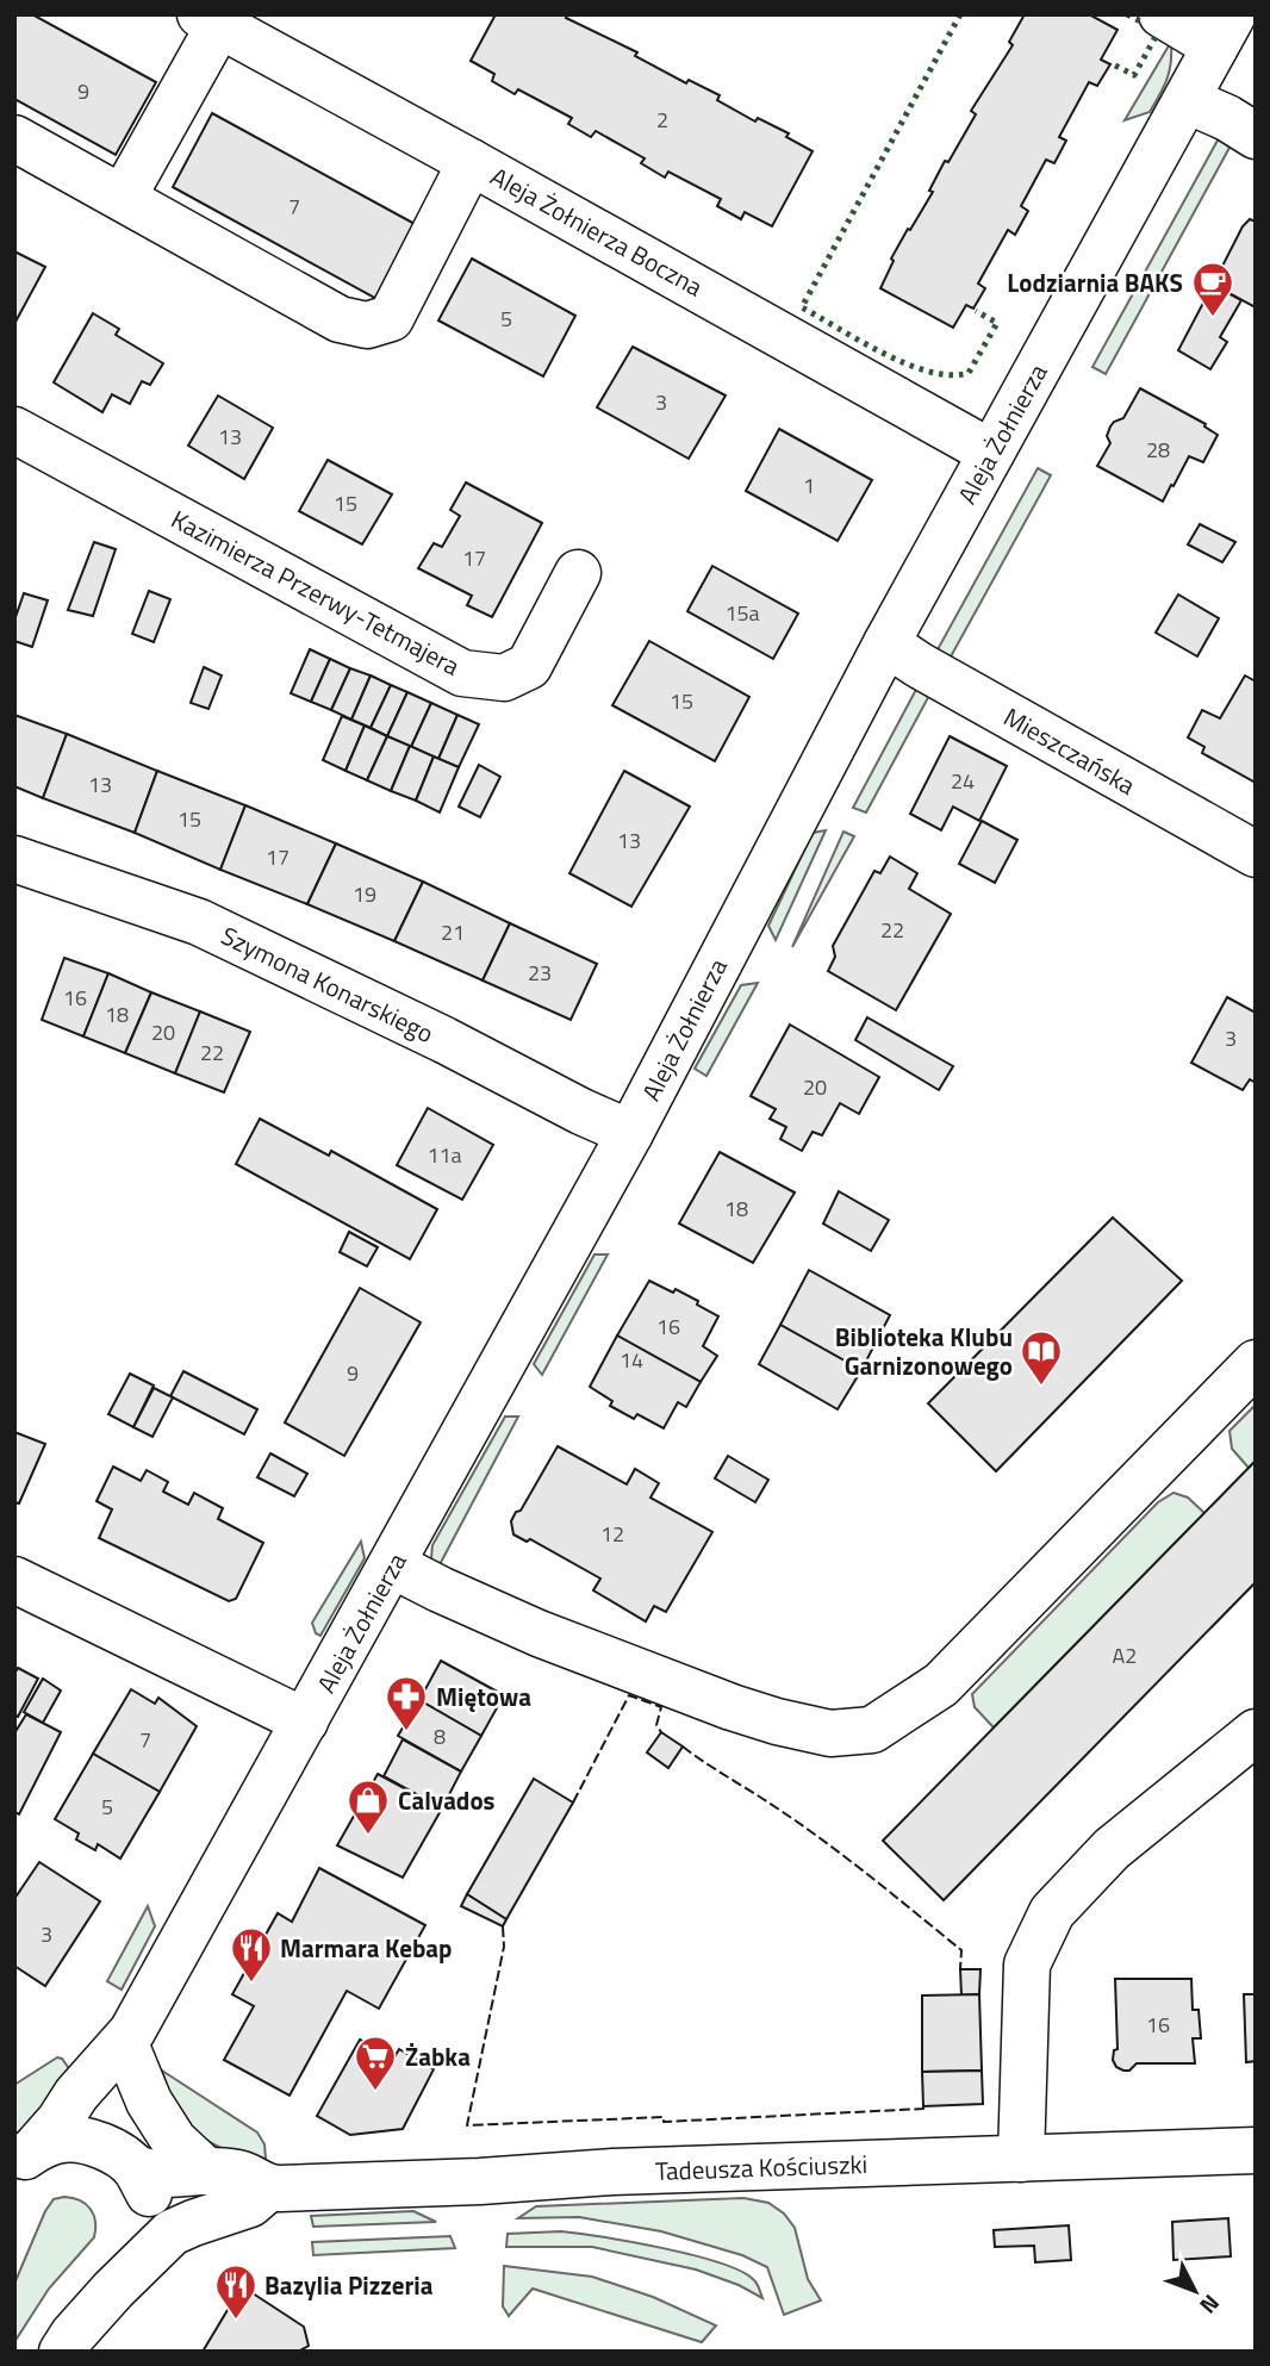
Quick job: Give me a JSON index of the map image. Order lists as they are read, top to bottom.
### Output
{
  "streets": {
    "street": [
      "Aleja Żołnierza Boczna",
      "Aleja Żołnierza",
      "Kazimierza Przerwy-Tetmajera",
      "Mieszczańska",
      "Szymona Konarskiego",
      "Tadeusza Kościuszki"
    ]
  },
  "crossings": [
    ["Aleja Żołnierza Boczna", "Aleja Żołnierza"],
    ["Aleja Żołnierza", "Mieszczańska"],
    ["Aleja Żołnierza", "Szymona Konarskiego"],
    ["Aleja Żołnierza", "Tadeusza Kościuszki"]
  ],
  "places": {
    "cafe": ["Lodziarnia BAKS"],
    "library": ["Biblioteka Klubu Garnizonowego"],
    "pharmacy": ["Miętowa"],
    "shop": ["Calvados"],
    "restaurant": ["Marmara Kebap", "Bazylia Pizzeria"],
    "supermarket": ["Żabka"]
  },
  "house_numbers": [
    "9",
    "2",
    "7",
    "5",
    "3",
    "13",
    "28",
    "1",
    "15",
    "17",
    "15a",
    "15",
    "24",
    "13",
    "15",
    "13",
    "17",
    "19",
    "22",
    "21",
    "23",
    "16",
    "18",
    "20",
    "3",
    "22",
    "20",
    "11a",
    "18",
    "16",
    "14",
    "9",
    "12",
    "A2",
    "8",
    "7",
    "5",
    "3",
    "16"
  ],
  "north": "bottom right"
}
